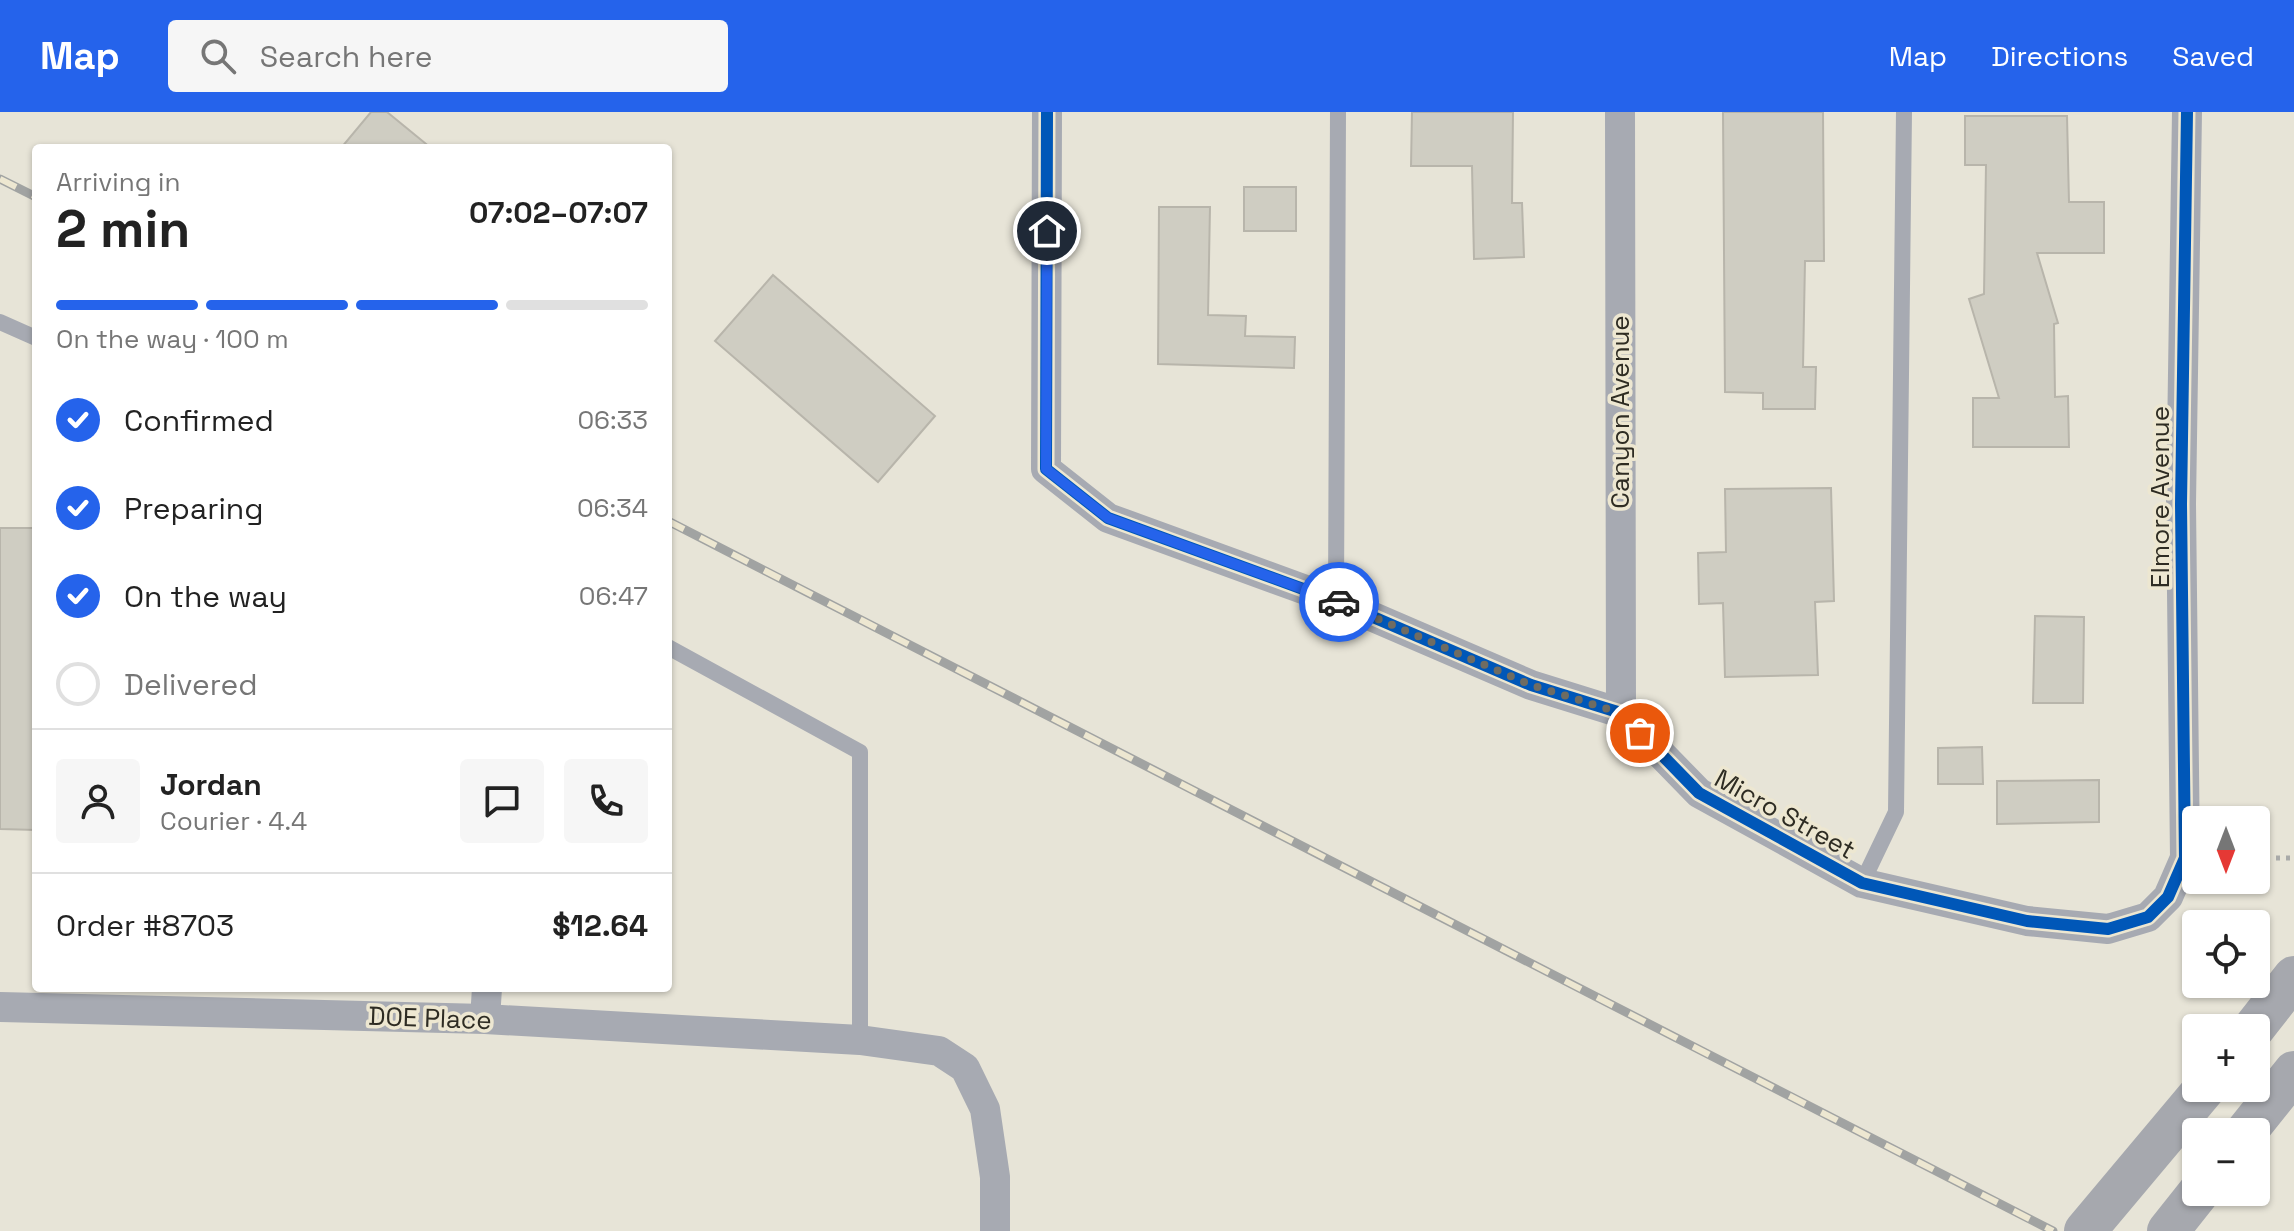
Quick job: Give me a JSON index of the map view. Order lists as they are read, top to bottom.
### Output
{
  "streets": {
    "street": [
      "Canyon Avenue",
      "Elmore Avenue",
      "Micro Street",
      "DOE Place"
    ]
  },
  "crossings": [
    ["Canyon Avenue", "Micro Street"],
    ["Elmore Avenue", "Micro Street"]
  ],
  "north": "bottom",
  "page": {
    "header": "Map",
    "search": "Search here",
    "nav": ["Map", "Directions", "Saved"],
    "heading": ["2 min", "Arriving in", "07:02–07:07"],
    "panel": [
      "Jordan",
      "Courier · 4.4",
      "Order #8703",
      "$12.64"
    ],
    "bar": "On the way · 100 m",
    "list": [
      ["Confirmed", "06:33"],
      ["Preparing", "06:34"],
      ["On the way", "06:47"],
      "Delivered"
    ],
    "map_buttons": ["+", "−"]
  }
}
